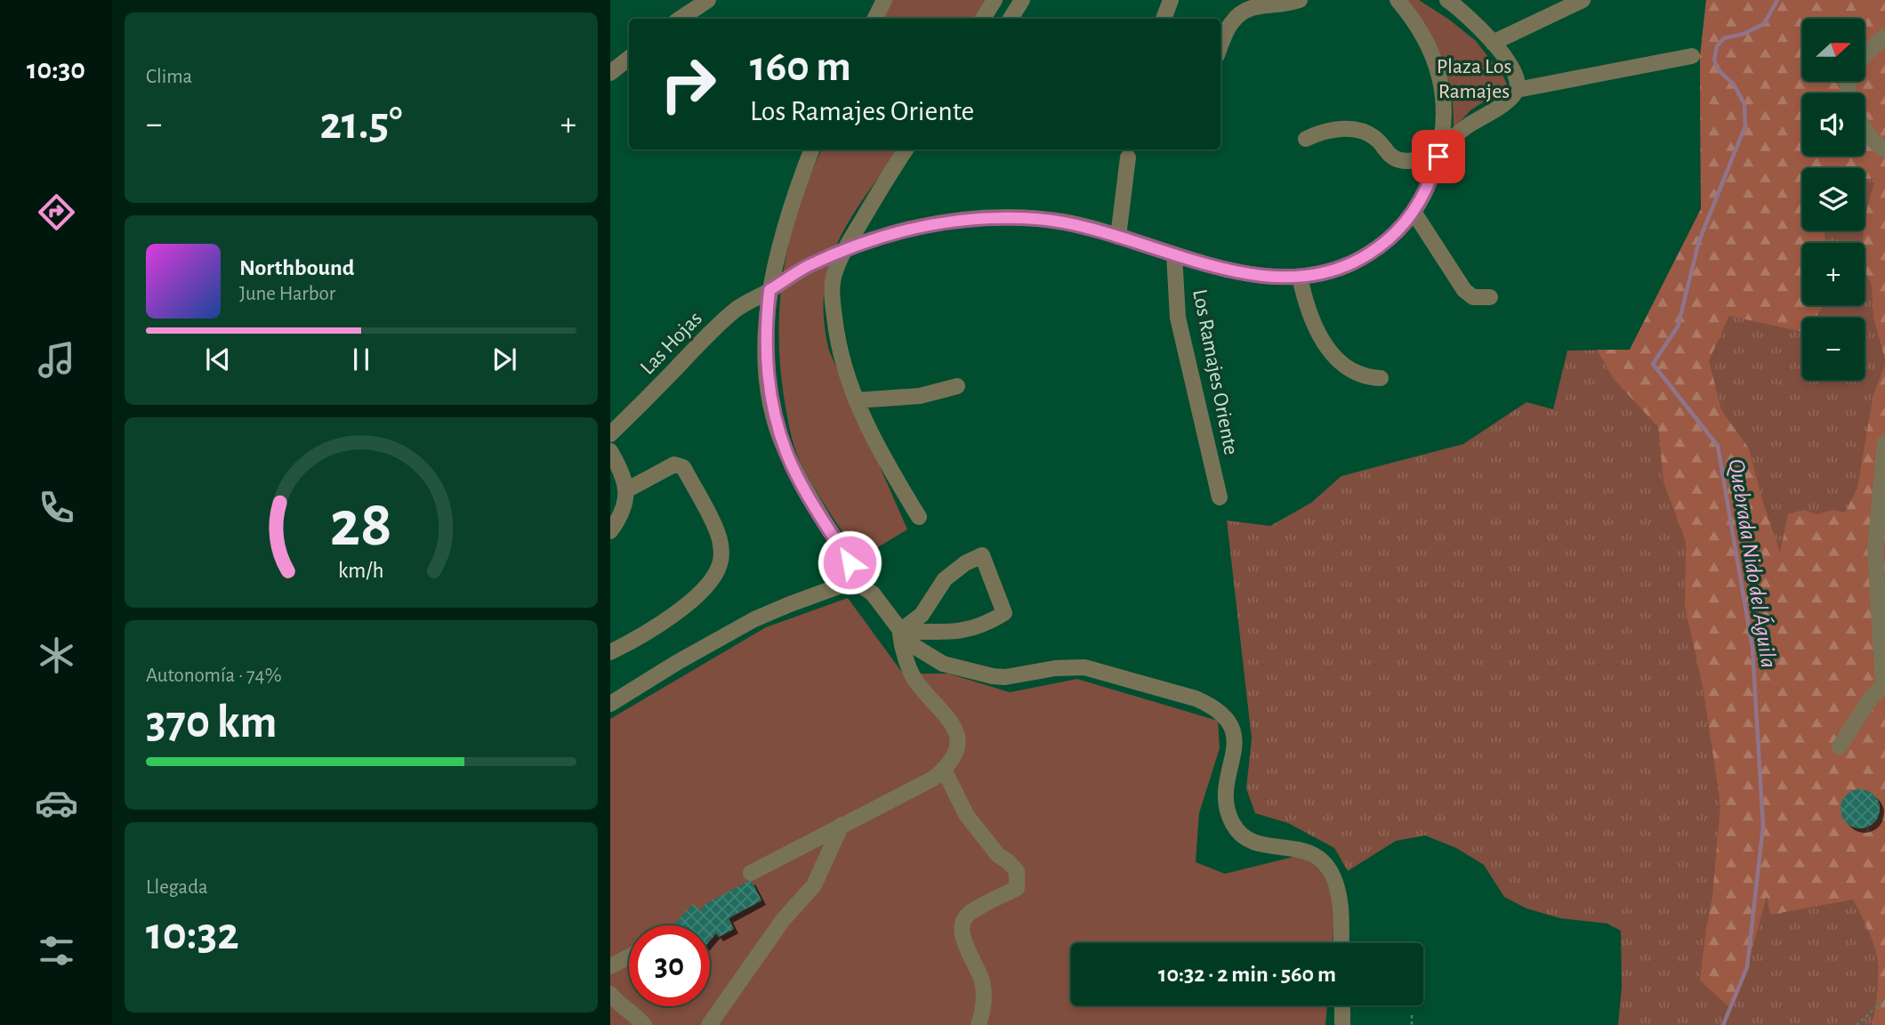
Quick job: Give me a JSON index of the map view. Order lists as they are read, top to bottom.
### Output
{
  "streets": {
    "street": ["Las Hojas", "Los Ramajes Oriente"]
  },
  "crossings": [
    ["Las Hojas", "Los Ramajes Oriente"]
  ],
  "water": ["Quebrada Nido del Águila"],
  "parks": ["Plaza Los Ramajes"],
  "north": "right",
  "page": {
    "tabs": "10:30",
    "tile": [
      "Clima",
      ["Autonomía · 74%", "370 km"],
      ["Llegada", "10:32"]
    ],
    "map_buttons": ["+", "−"],
    "turn": ["160 m", "Los Ramajes Oriente"],
    "heat": ["−", "21.5°", "+"],
    "song": ["Northbound", "June Harbor"],
    "limit": "30",
    "trip": "10:32 · 2 min · 560 m",
    "gauge": ["28", "km/h"]
  }
}
